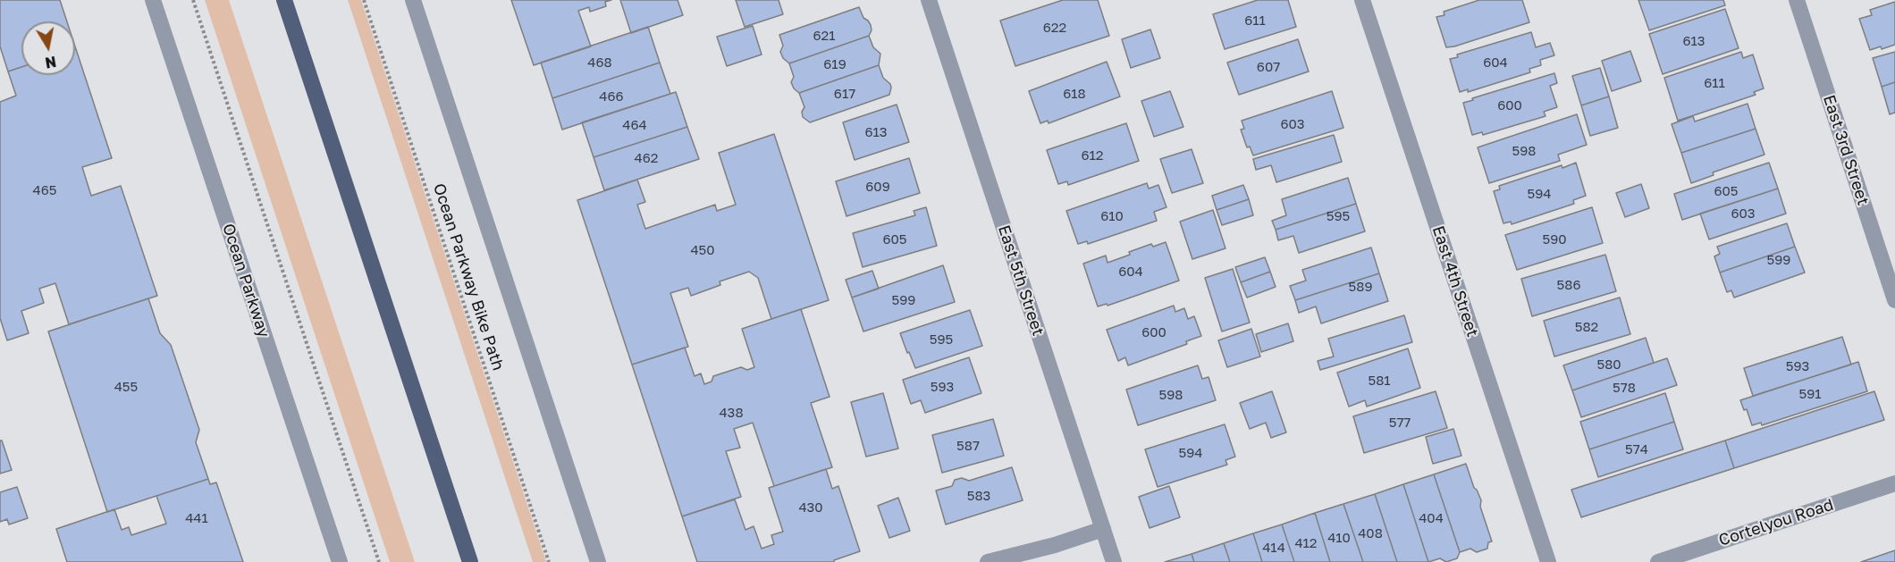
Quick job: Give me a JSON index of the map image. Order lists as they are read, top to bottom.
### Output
{
  "streets": {
    "street": [
      "East 3rd Street",
      "Ocean Parkway",
      "East 5th Street",
      "East 4th Street",
      "Cortelyou Road"
    ],
    "path": ["Ocean Parkway Bike Path"]
  },
  "house_numbers": [
    "611",
    "622",
    "621",
    "613",
    "468",
    "604",
    "619",
    "607",
    "611",
    "617",
    "618",
    "466",
    "600",
    "603",
    "464",
    "613",
    "598",
    "612",
    "462",
    "609",
    "465",
    "605",
    "594",
    "603",
    "610",
    "595",
    "605",
    "590",
    "450",
    "599",
    "604",
    "586",
    "589",
    "599",
    "582",
    "600",
    "595",
    "580",
    "593",
    "581",
    "455",
    "593",
    "578",
    "591",
    "598",
    "438",
    "577",
    "587",
    "574",
    "594",
    "583",
    "430",
    "441",
    "404",
    "408",
    "410",
    "412",
    "414"
  ],
  "north": "bottom"
}
